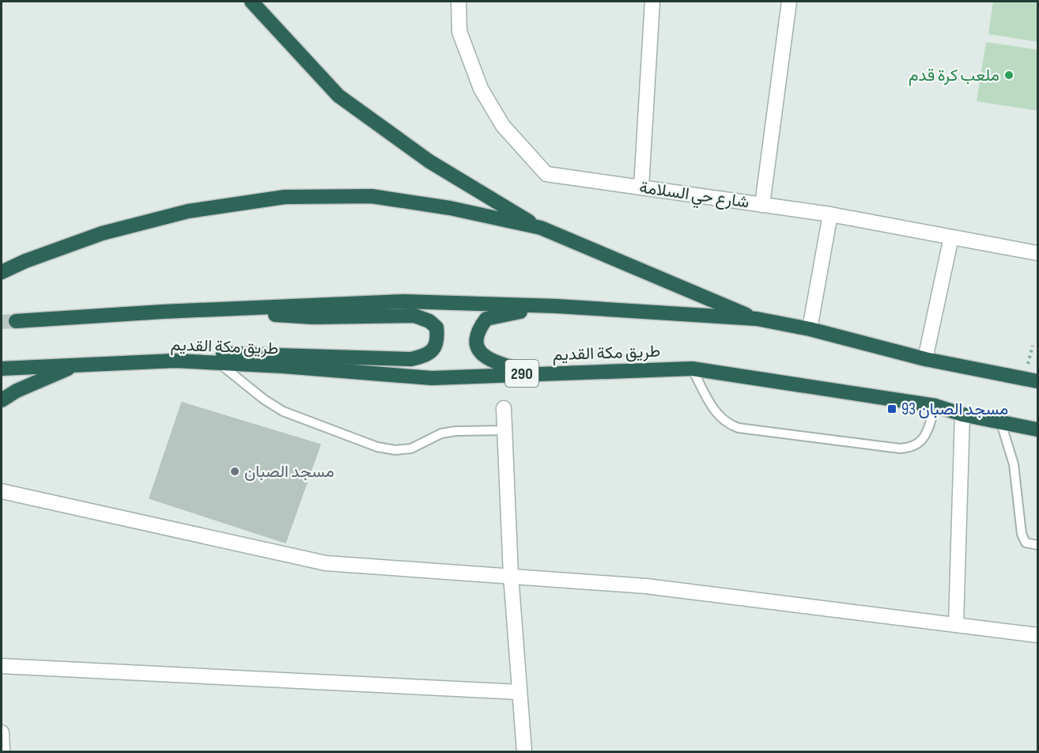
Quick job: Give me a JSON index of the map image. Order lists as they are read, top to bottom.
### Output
{
  "streets": {
    "highway": ["طريق مكة القديم", "290"],
    "street": ["شارع حي السلامة"]
  },
  "places": {
    "other": ["ملعب كرة قدم", "مسجد الصبان"],
    "transit": ["مسجد الصبان 93"]
  }
}
